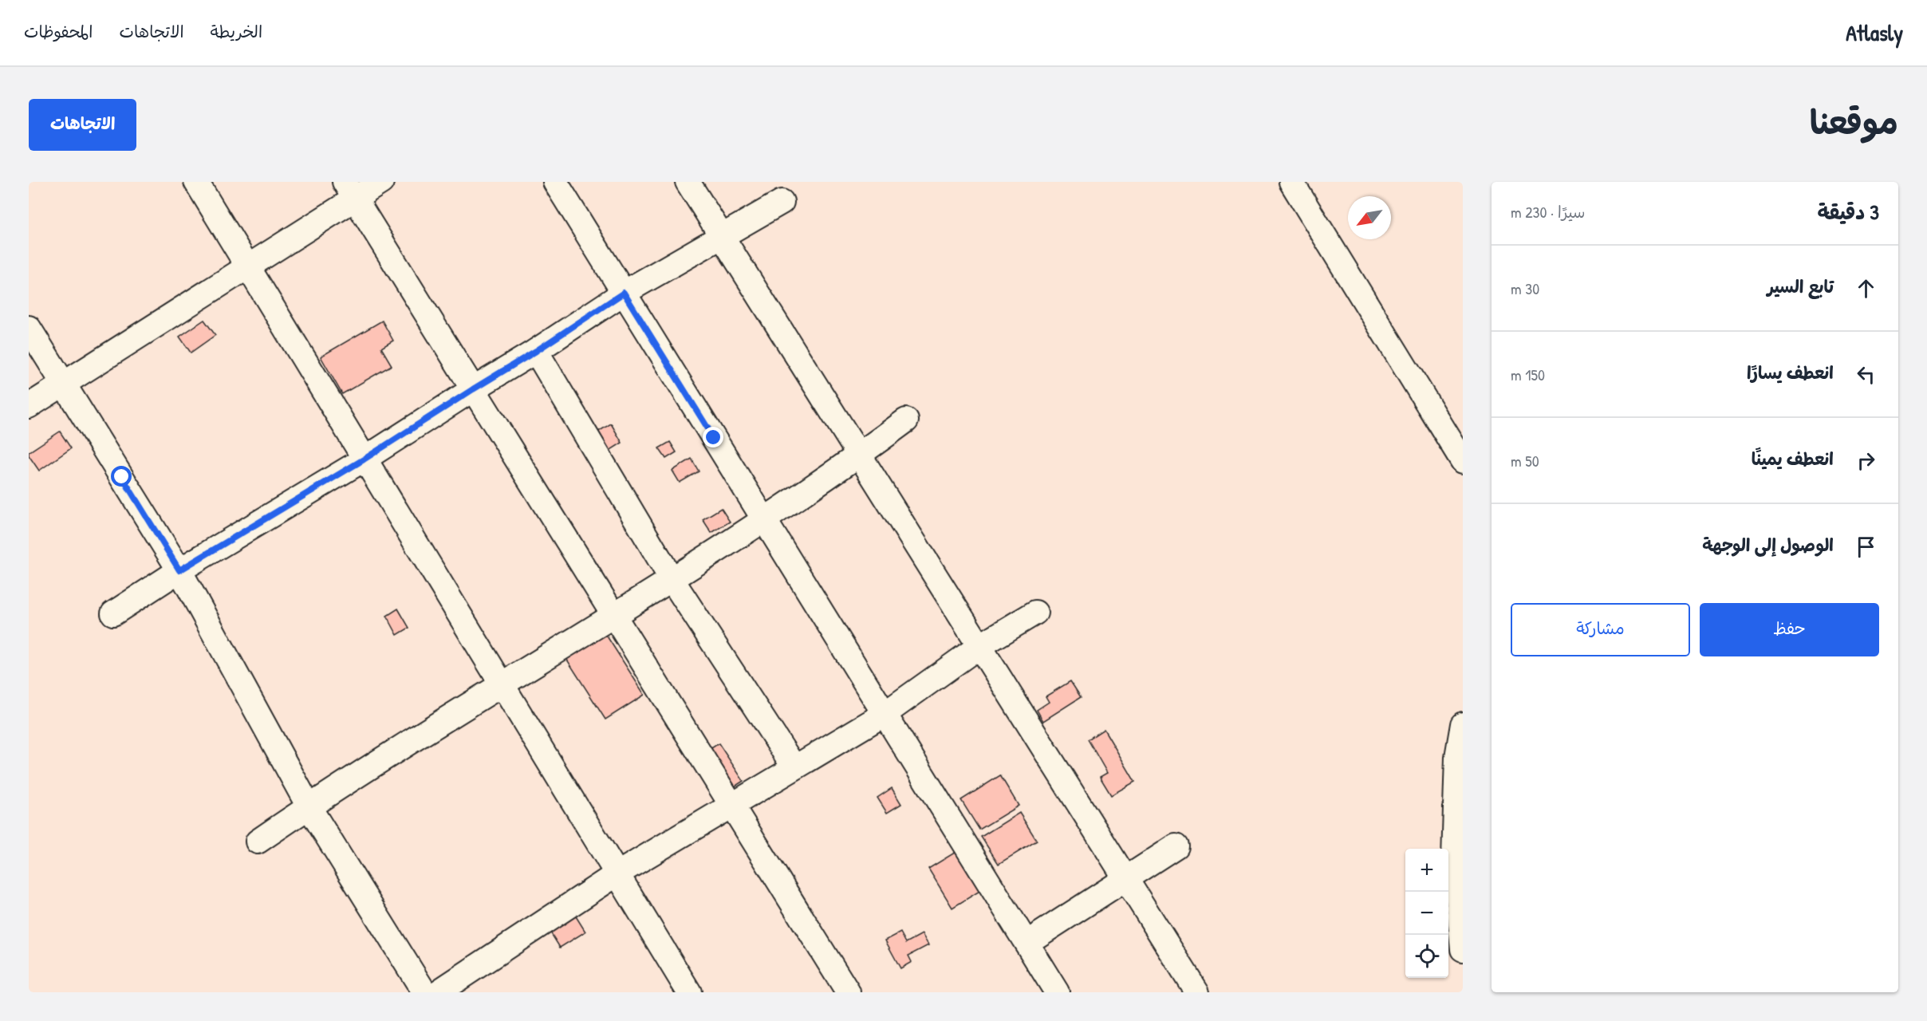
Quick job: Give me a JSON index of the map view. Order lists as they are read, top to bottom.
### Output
{
  "north": "bottom left",
  "page": {
    "header": "Atlasly",
    "nav": ["الخريطة", "الاتجاهات", "المحفوظات"],
    "title": "موقعنا",
    "buttons": [
      "الاتجاهات",
      ["حفظ", "مشاركة"]
    ],
    "heading": ["3 دقيقة", "سيرًا · 230 m"],
    "list": [
      ["تابع السير", "30 m"],
      ["انعطف يسارًا", "150 m"],
      ["انعطف يمينًا", "50 m"],
      "الوصول إلى الوجهة"
    ],
    "map_buttons": ["+", "−"]
  }
}
